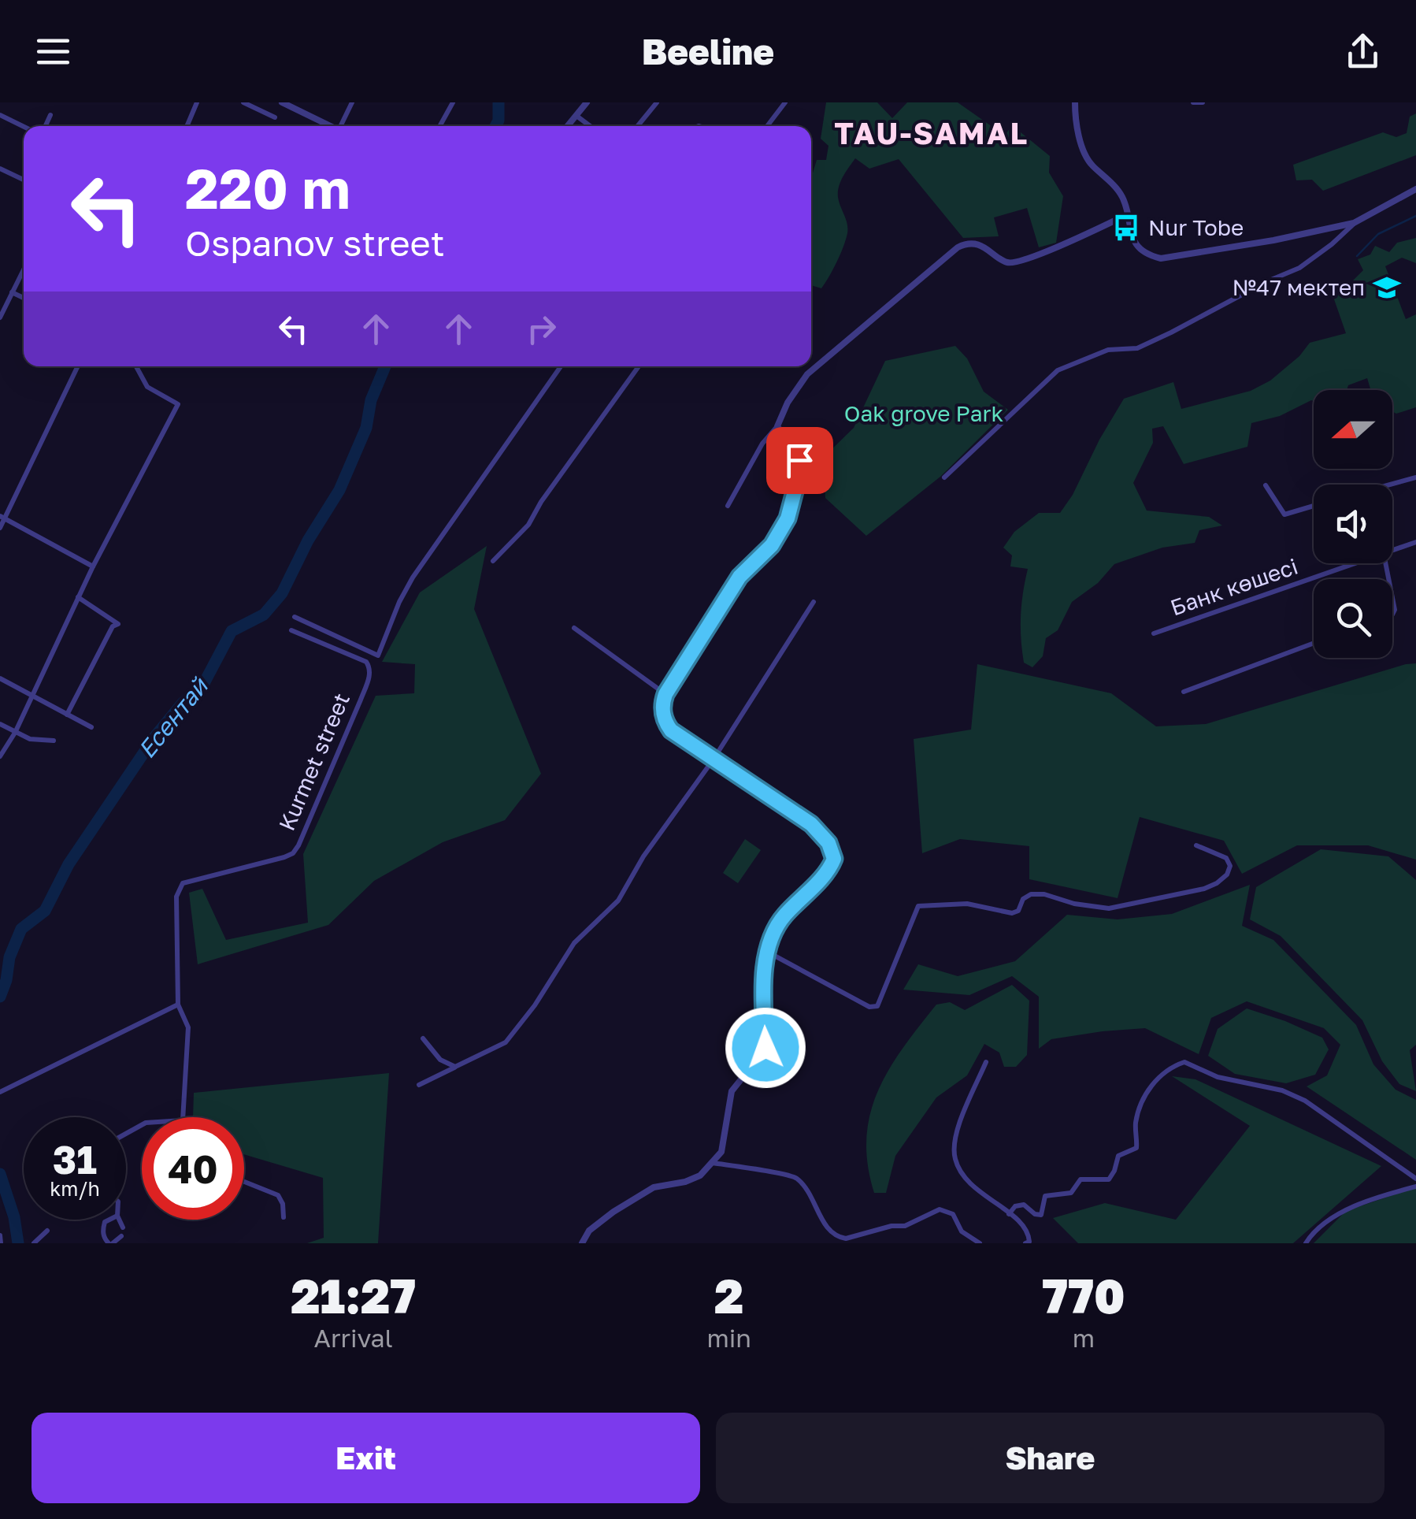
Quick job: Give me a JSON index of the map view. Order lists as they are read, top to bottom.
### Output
{
  "streets": {
    "street": ["Банк көшесі", "Kurmet street"]
  },
  "districts": ["TAU-SAMAL"],
  "water": ["Есентай"],
  "parks": ["Oak grove Park"],
  "places": {
    "bus stop": ["Nur Tobe"],
    "school or university": ["№47 мектеп"]
  },
  "north": "left",
  "page": {
    "header": "Beeline",
    "turn": ["220 m", "Ospanov street"],
    "speed": "31 km/h",
    "limit": "40",
    "eta": [
      "21:27",
      "Arrival",
      "2",
      "min",
      "770",
      "m"
    ],
    "buttons": ["Exit", "Share"]
  }
}
